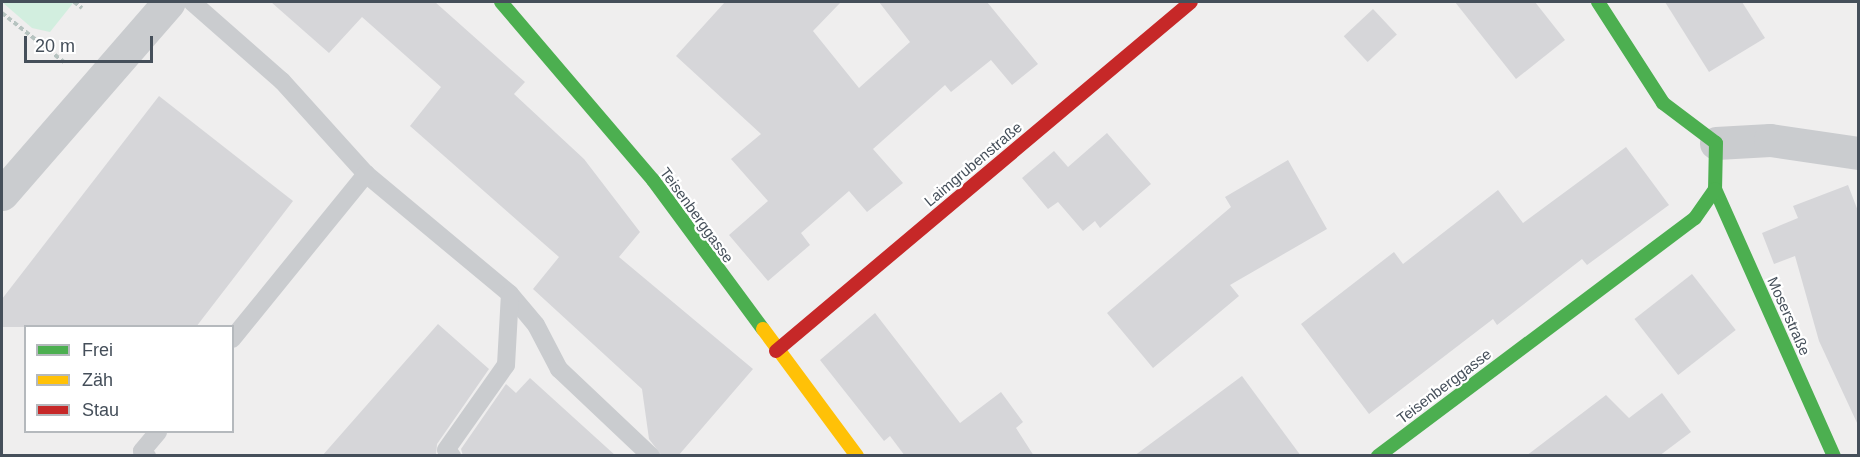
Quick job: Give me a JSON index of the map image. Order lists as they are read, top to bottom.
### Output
{
  "streets": {
    "street": ["Laimgrubenstraße", "Teisenberggasse", "Moserstraße"]
  },
  "crossings": [
    ["Laimgrubenstraße", "Teisenberggasse"],
    ["Teisenberggasse", "Moserstraße"]
  ],
  "legend": ["Frei", "Zäh", "Stau"],
  "scale_bar": "20 m"
}
